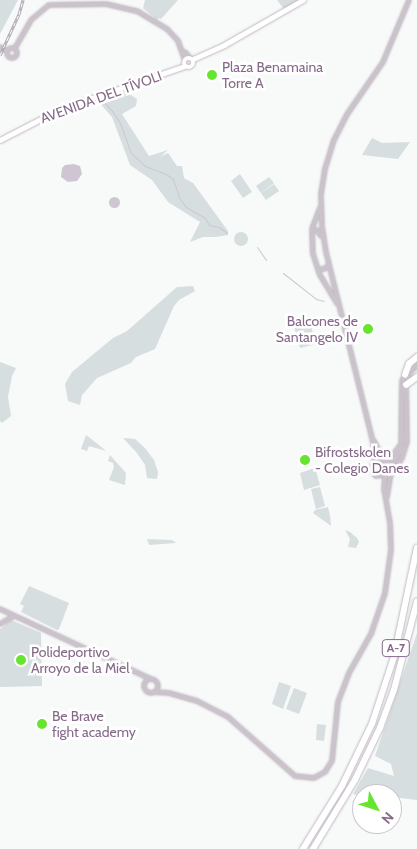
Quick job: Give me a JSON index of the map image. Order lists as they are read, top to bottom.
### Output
{
  "streets": {
    "highway": ["A-7"],
    "main road": ["AVENIDA DEL TÍVOLI"]
  },
  "places": [
    "Plaza Benamaina Torre A",
    "Balcones de Santangelo IV",
    "Bifrostskolen - Colegio Danes",
    "Polideportivo Arroyo de la Miel",
    "Be Brave fight academy"
  ],
  "north": "bottom right"
}
